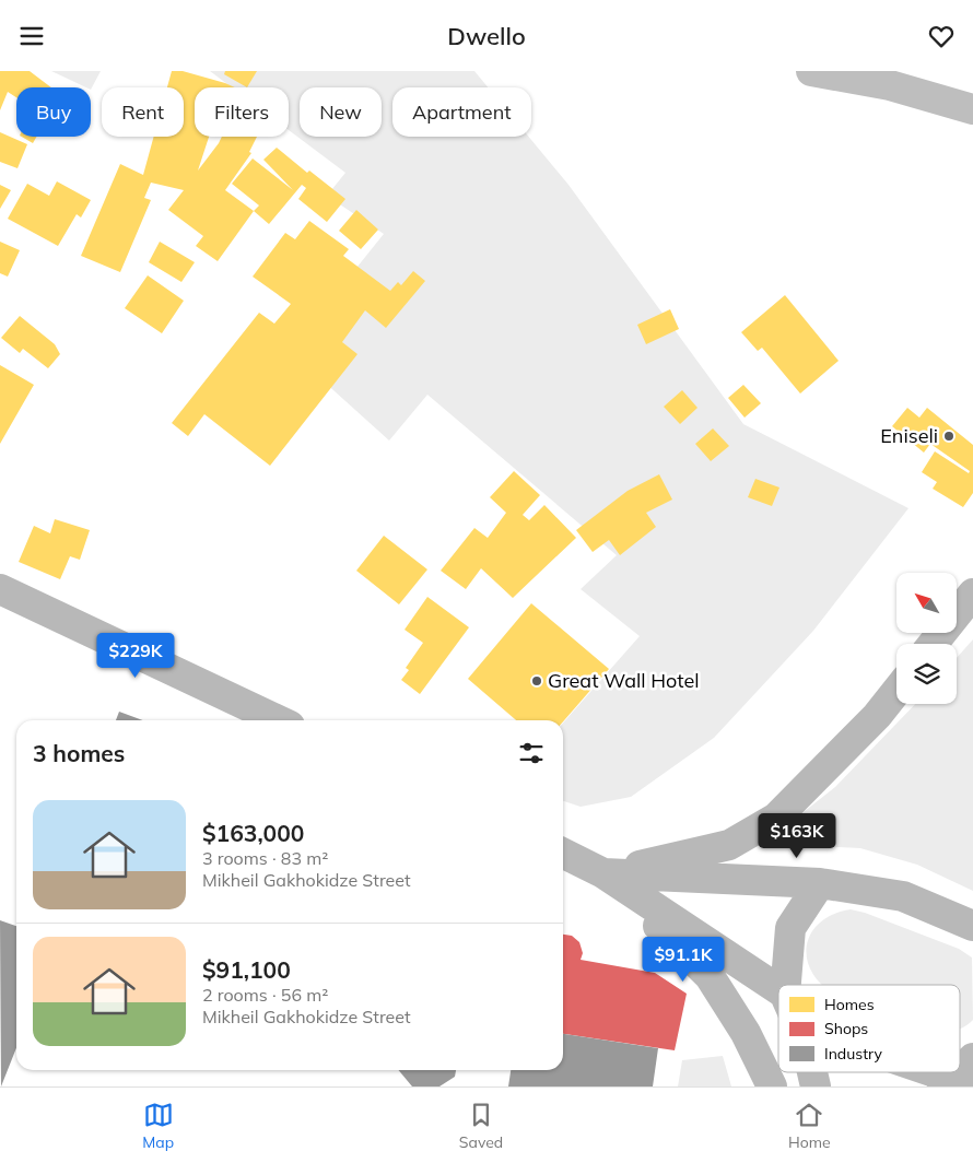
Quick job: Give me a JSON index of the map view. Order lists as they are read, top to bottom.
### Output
{
  "places": ["Eniseli", "Great Wall Hotel"],
  "legend": ["Homes", "Shops", "Industry"],
  "north": "top left",
  "page": {
    "header": "Dwello",
    "chip": [
      "Buy",
      "Rent",
      "Filters",
      "New",
      "Apartment"
    ],
    "price": ["$229K", "$163K", "$91.1K"],
    "heading": "3 homes",
    "list": [
      {
        "name": "$163,000",
        "note": "3 rooms · 83 m² · Mikheil Gakhokidze Street"
      },
      {
        "name": "$91,100",
        "note": "2 rooms · 56 m² · Mikheil Gakhokidze Street"
      }
    ],
    "tabs": ["Map", "Saved", "Home"]
  }
}
